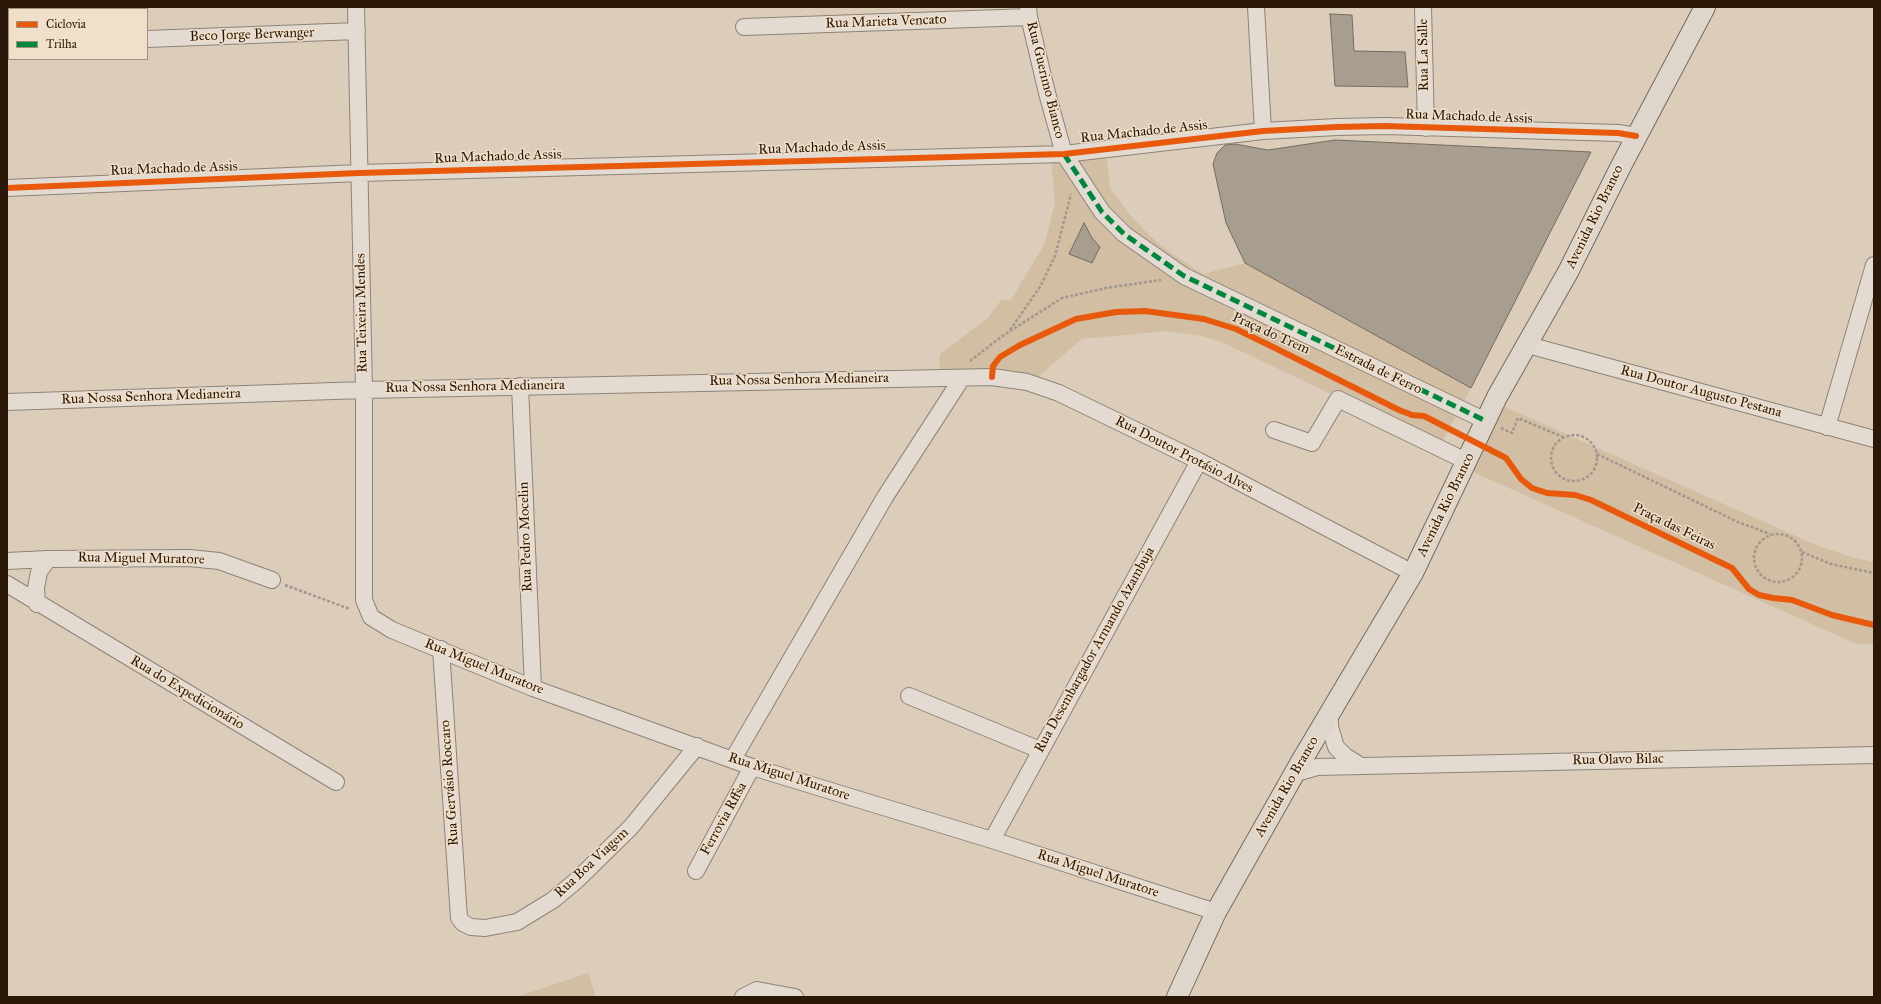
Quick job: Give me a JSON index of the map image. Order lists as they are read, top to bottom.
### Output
{
  "streets": {
    "main road": ["Avenida Rio Branco"],
    "street": [
      "Rua Marieta Vencato",
      "Beco Jorge Berwanger",
      "Rua La Salle",
      "Rua Guerimo Bianco",
      "Rua Machado de Assis",
      "Rua Teixeira Mendes",
      "Estrada de Ferro",
      "Rua Nossa Senhora Medianeira",
      "Rua Doutor Augusto Pestana",
      "Rua Doutor Protásio Alves",
      "Rua Pedro Mocelin",
      "Rua Miguel Muratore",
      "Rua Desembargador Armando Azambuja",
      "Rua do Expedicionário",
      "Rua Olavo Bilac",
      "Rua Gervásio Roccaro",
      "Ferrovia Rffsa",
      "Rua Boa Viagem"
    ],
    "cycle path": ["Praça do Trem"]
  },
  "crossings": [
    ["Rua Marieta Vencato", "Rua Guerimo Bianco"],
    ["Beco Jorge Berwanger", "Rua Teixeira Mendes"],
    ["Rua La Salle", "Rua Machado de Assis"],
    ["Rua Guerimo Bianco", "Rua Machado de Assis"],
    ["Rua Guerimo Bianco", "Estrada de Ferro"],
    ["Rua Machado de Assis", "Avenida Rio Branco"],
    ["Rua Machado de Assis", "Rua Teixeira Mendes"],
    ["Avenida Rio Branco", "Estrada de Ferro"],
    ["Avenida Rio Branco", "Rua Doutor Augusto Pestana"],
    ["Avenida Rio Branco", "Rua Doutor Protásio Alves"],
    ["Avenida Rio Branco", "Rua Miguel Muratore"],
    ["Avenida Rio Branco", "Rua Olavo Bilac"],
    ["Rua Teixeira Mendes", "Rua Nossa Senhora Medianeira"],
    ["Rua Teixeira Mendes", "Rua Miguel Muratore"],
    ["Rua Nossa Senhora Medianeira", "Rua Doutor Protásio Alves"],
    ["Rua Nossa Senhora Medianeira", "Rua Pedro Mocelin"],
    ["Rua Doutor Protásio Alves", "Rua Desembargador Armando Azambuja"],
    ["Rua Pedro Mocelin", "Rua Miguel Muratore"],
    ["Rua Miguel Muratore", "Rua Desembargador Armando Azambuja"],
    ["Rua Miguel Muratore", "Rua Gervásio Roccaro"],
    ["Rua Miguel Muratore", "Ferrovia Rffsa"],
    ["Rua Miguel Muratore", "Rua Boa Viagem"],
    ["Rua Gervásio Roccaro", "Rua Boa Viagem"]
  ],
  "legend": ["Ciclovia", "Trilha"]
}
